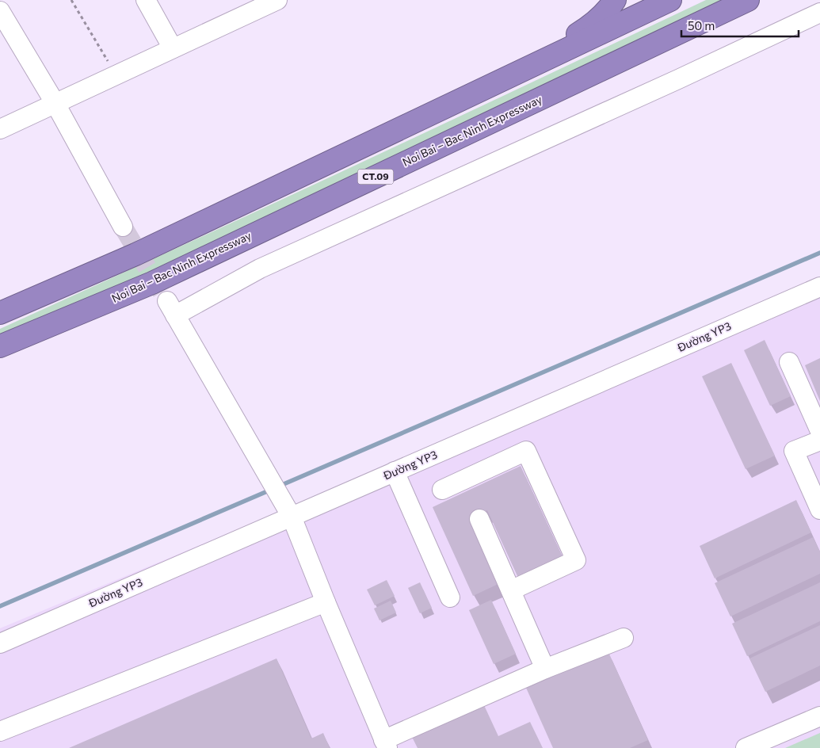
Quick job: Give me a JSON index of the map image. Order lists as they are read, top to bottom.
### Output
{
  "streets": {
    "highway": ["Noi Bai – Bac Ninh Expressway", "CT.09"],
    "street": ["Đường YP3"]
  },
  "scale_bar": "50 m"
}
